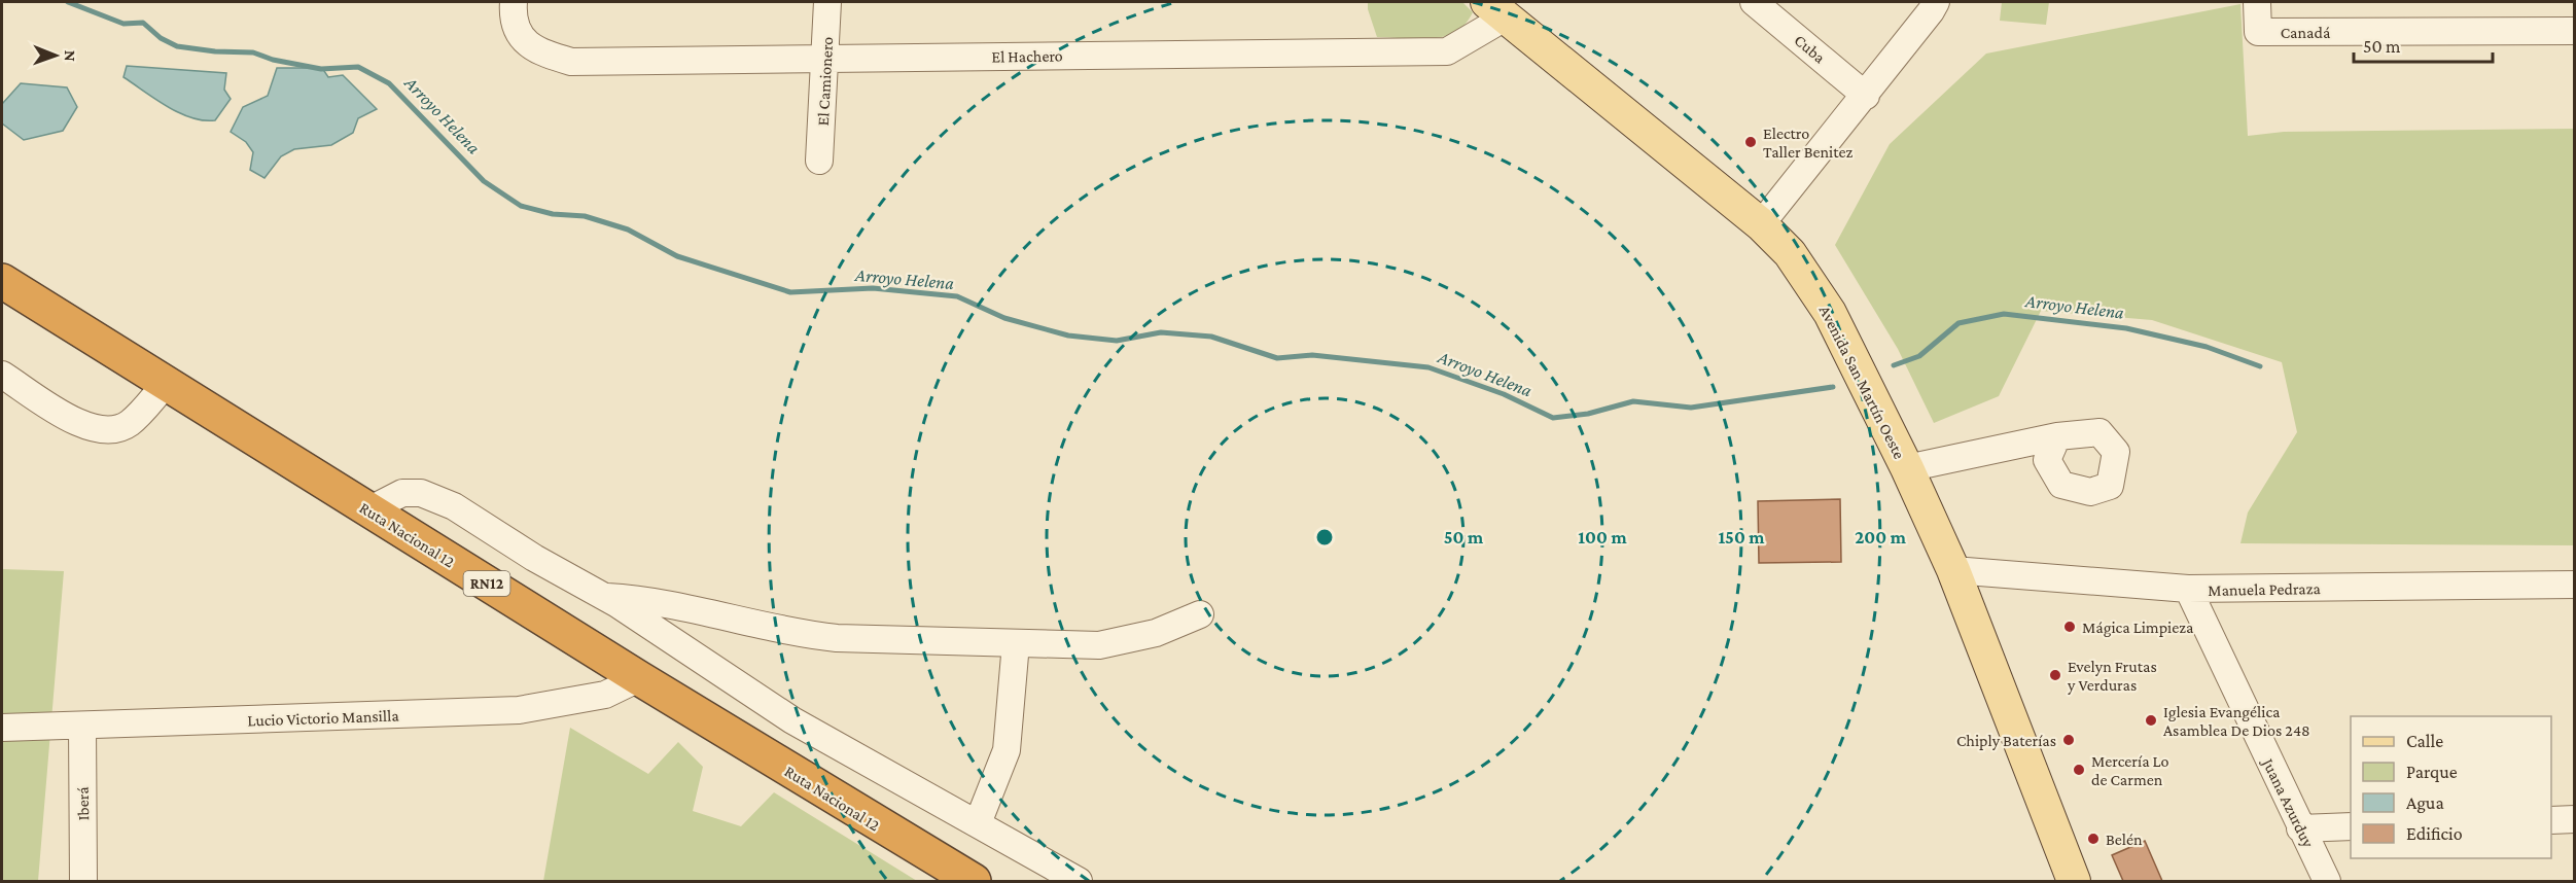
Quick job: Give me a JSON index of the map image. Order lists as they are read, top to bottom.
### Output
{
  "streets": {
    "highway": ["Ruta Nacional 12", "RN12"],
    "main road": ["Avenida San Martín Oeste"],
    "street": [
      "Canadá",
      "Cuba",
      "El Hachero",
      "El Camionero",
      "Manuela Pedraza",
      "Lucio Victorio Mansilla",
      "Juana Azurduy",
      "Iberá"
    ]
  },
  "crossings": [
    ["El Hachero", "El Camionero"],
    ["El Hachero", "Avenida San Martín Oeste"],
    ["Avenida San Martín Oeste", "Manuela Pedraza"],
    ["Ruta Nacional 12", "Lucio Victorio Mansilla"],
    ["Manuela Pedraza", "Juana Azurduy"],
    ["Lucio Victorio Mansilla", "Iberá"]
  ],
  "water": ["Arroyo Helena"],
  "places": [
    "Electro Taller Benitez",
    "Mágica Limpieza",
    "Evelyn Frutas y Verduras",
    "Iglesia Evangélica Asamblea De Dios 248",
    "Chiply Baterías",
    "Mercería Lo de Carmen",
    "Belén"
  ],
  "legend": [
    "Calle",
    "Parque",
    "Agua",
    "Edificio"
  ],
  "scale_bar": "50 m",
  "north": "right",
  "rings": [
    "50 m",
    "100 m",
    "150 m",
    "200 m"
  ]
}
